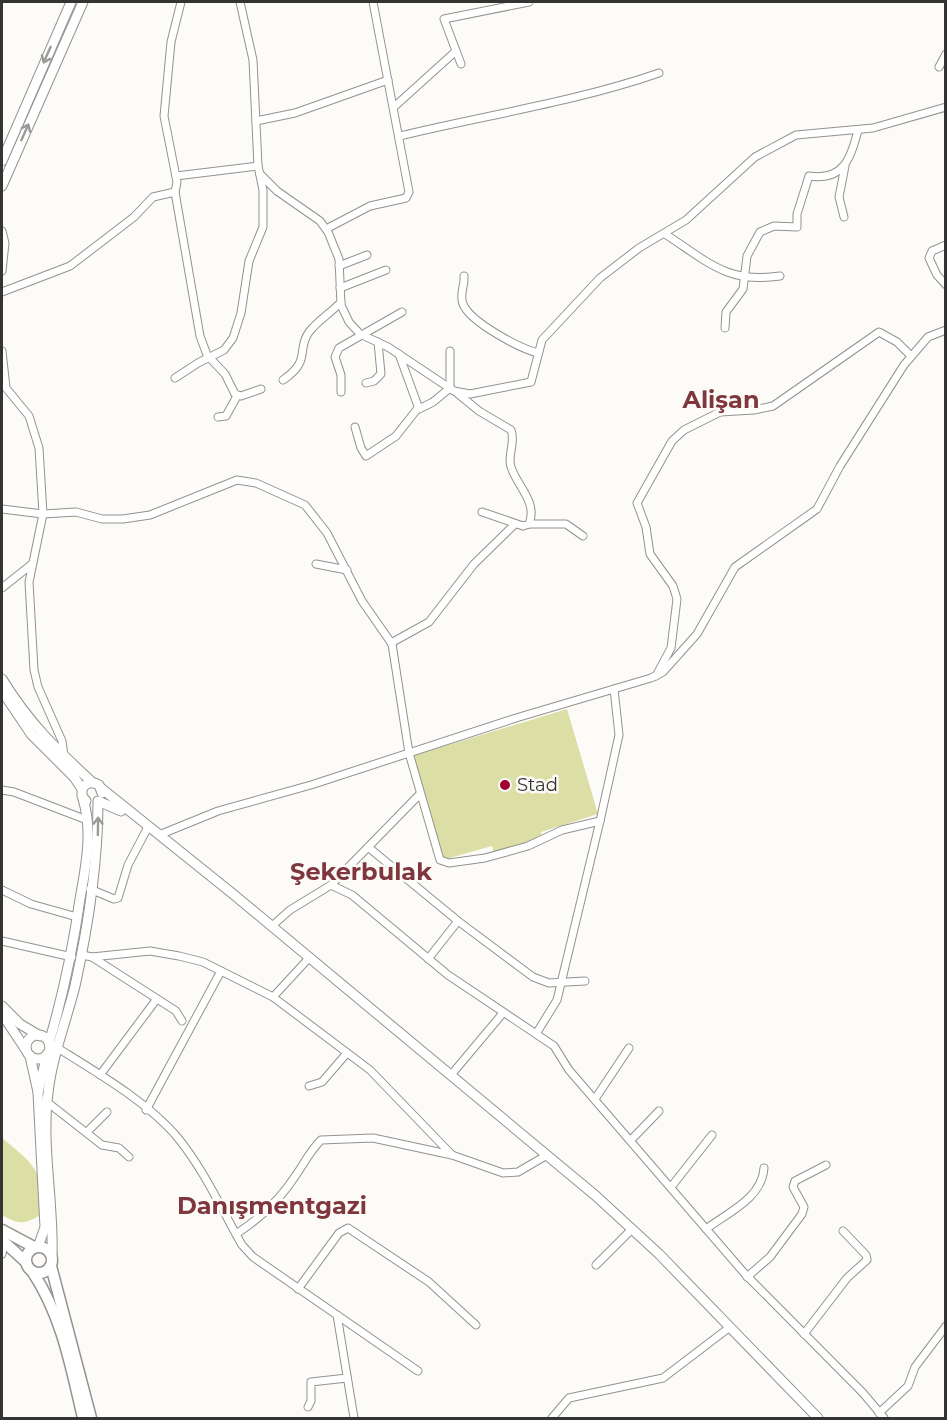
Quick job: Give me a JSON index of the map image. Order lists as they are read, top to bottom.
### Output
{
  "districts": ["Alişan", "Şekerbulak", "Danışmentgazi"],
  "places": ["Stad"]
}
